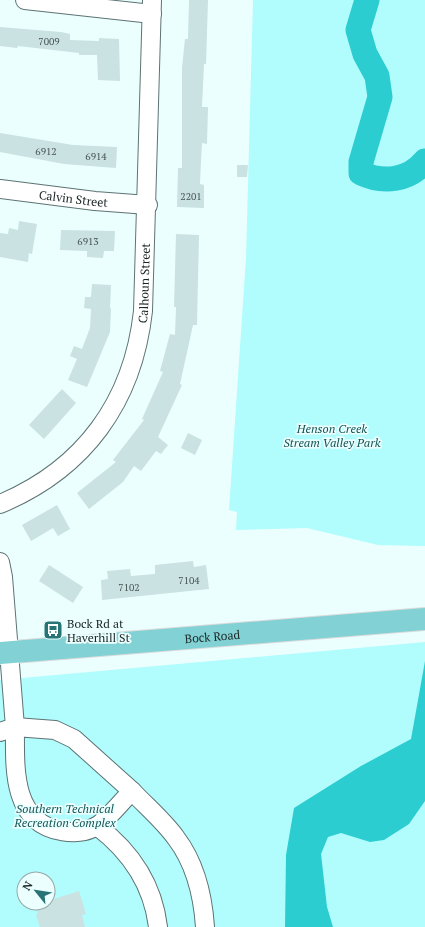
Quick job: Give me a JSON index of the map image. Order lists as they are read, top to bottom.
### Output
{
  "streets": {
    "main road": ["Bock Road"],
    "street": ["Calvin Street", "Calhoun Street"]
  },
  "crossings": [
    ["Calvin Street", "Calhoun Street"]
  ],
  "parks": ["Henson Creek Stream Valley Park", "Southern Technical Recreation Complex"],
  "places": {
    "bus stop": ["Bock Rd at Haverhill St"]
  },
  "house_numbers": [
    "7009",
    "6912",
    "6914",
    "2201",
    "6913",
    "7104",
    "7102"
  ],
  "north": "top left"
}
